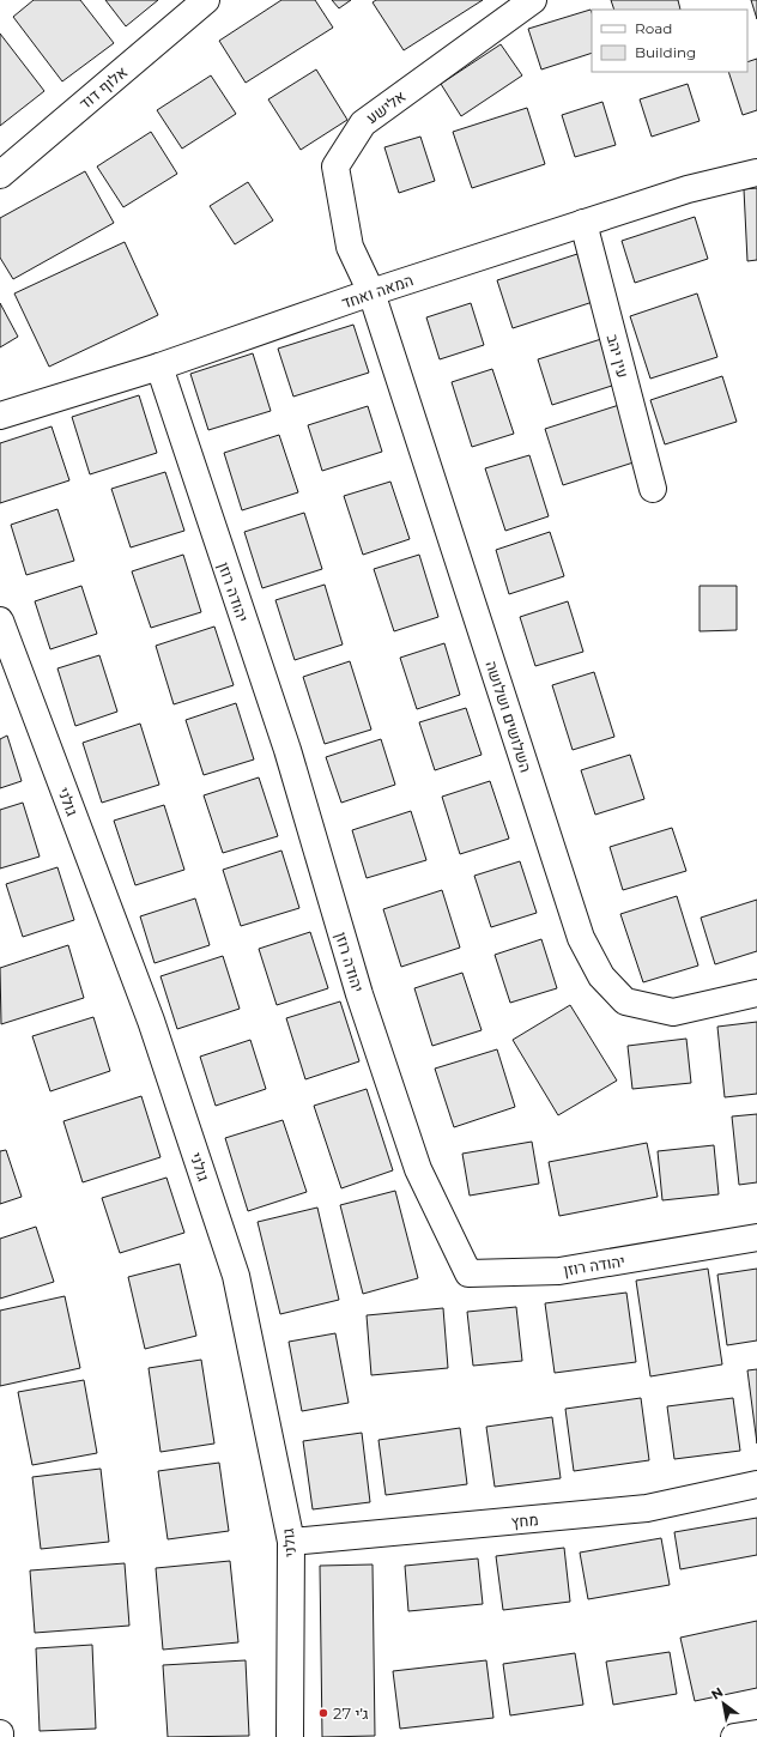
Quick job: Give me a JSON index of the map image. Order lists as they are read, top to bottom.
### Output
{
  "streets": {
    "street": [
      "אלוף דוד",
      "אלישע",
      "המאה ואחד",
      "עין יהב",
      "יהודה רוזן",
      "השלושים ושלושה",
      "גולני",
      "מחץ"
    ]
  },
  "crossings": [
    ["אלישע", "המאה ואחד"],
    ["אלישע", "השלושים ושלושה"],
    ["המאה ואחד", "עין יהב"],
    ["המאה ואחד", "יהודה רוזן"],
    ["המאה ואחד", "השלושים ושלושה"],
    ["גולני", "מחץ"]
  ],
  "places": ["ג׳י 27"],
  "legend": ["Road", "Building"],
  "north": "top left"
}
